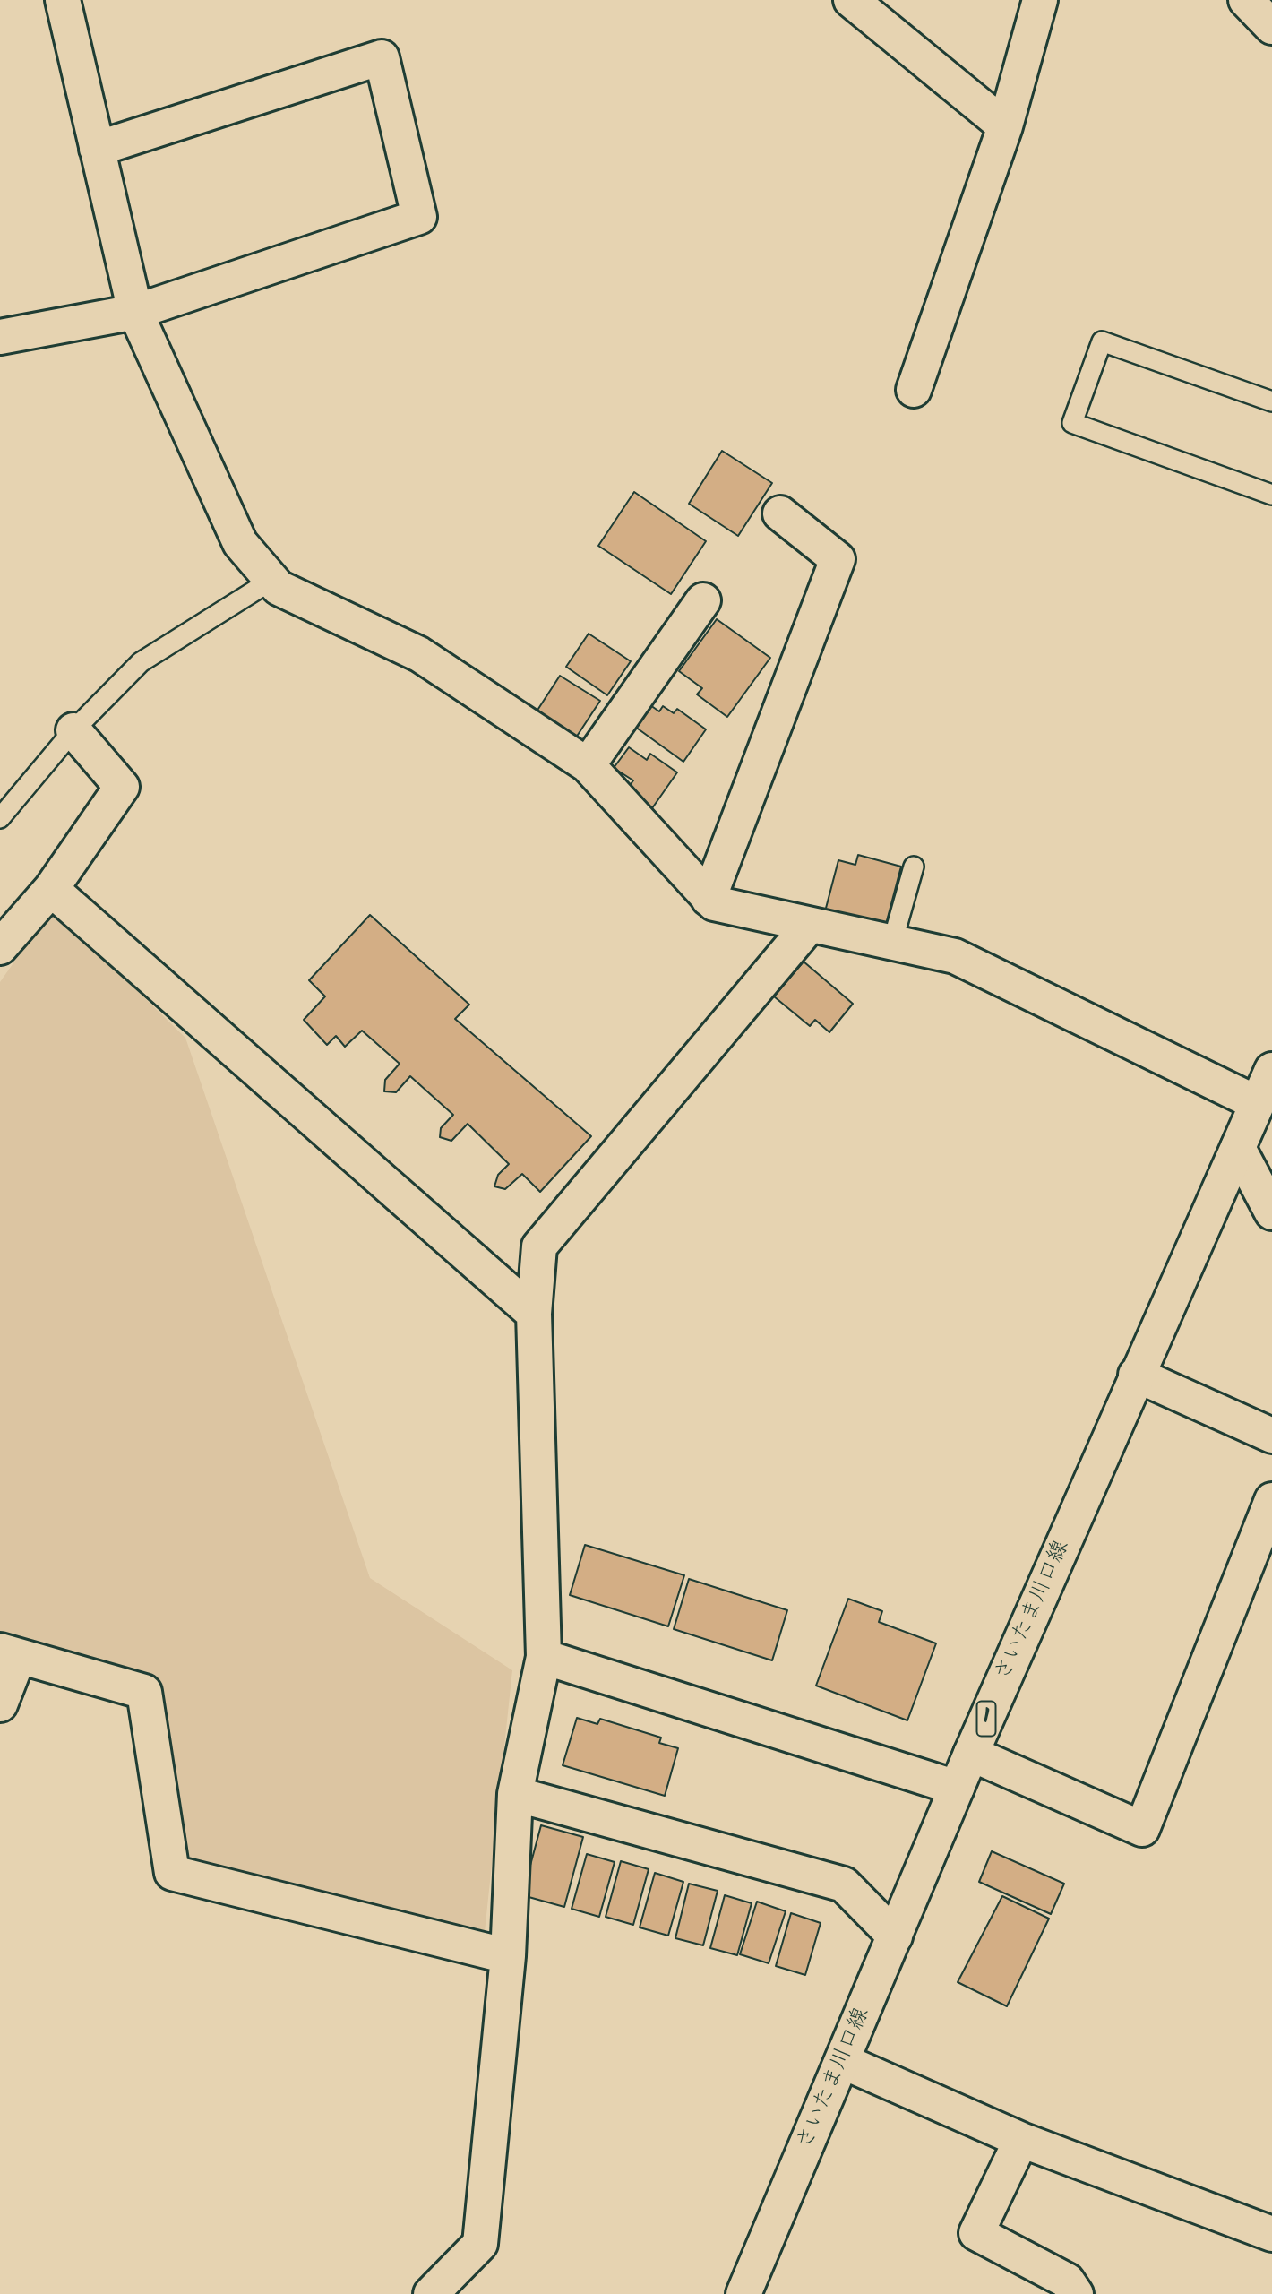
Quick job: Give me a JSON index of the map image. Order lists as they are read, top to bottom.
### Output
{
  "streets": {
    "street": ["さいたま川口線", "1"]
  }
}
